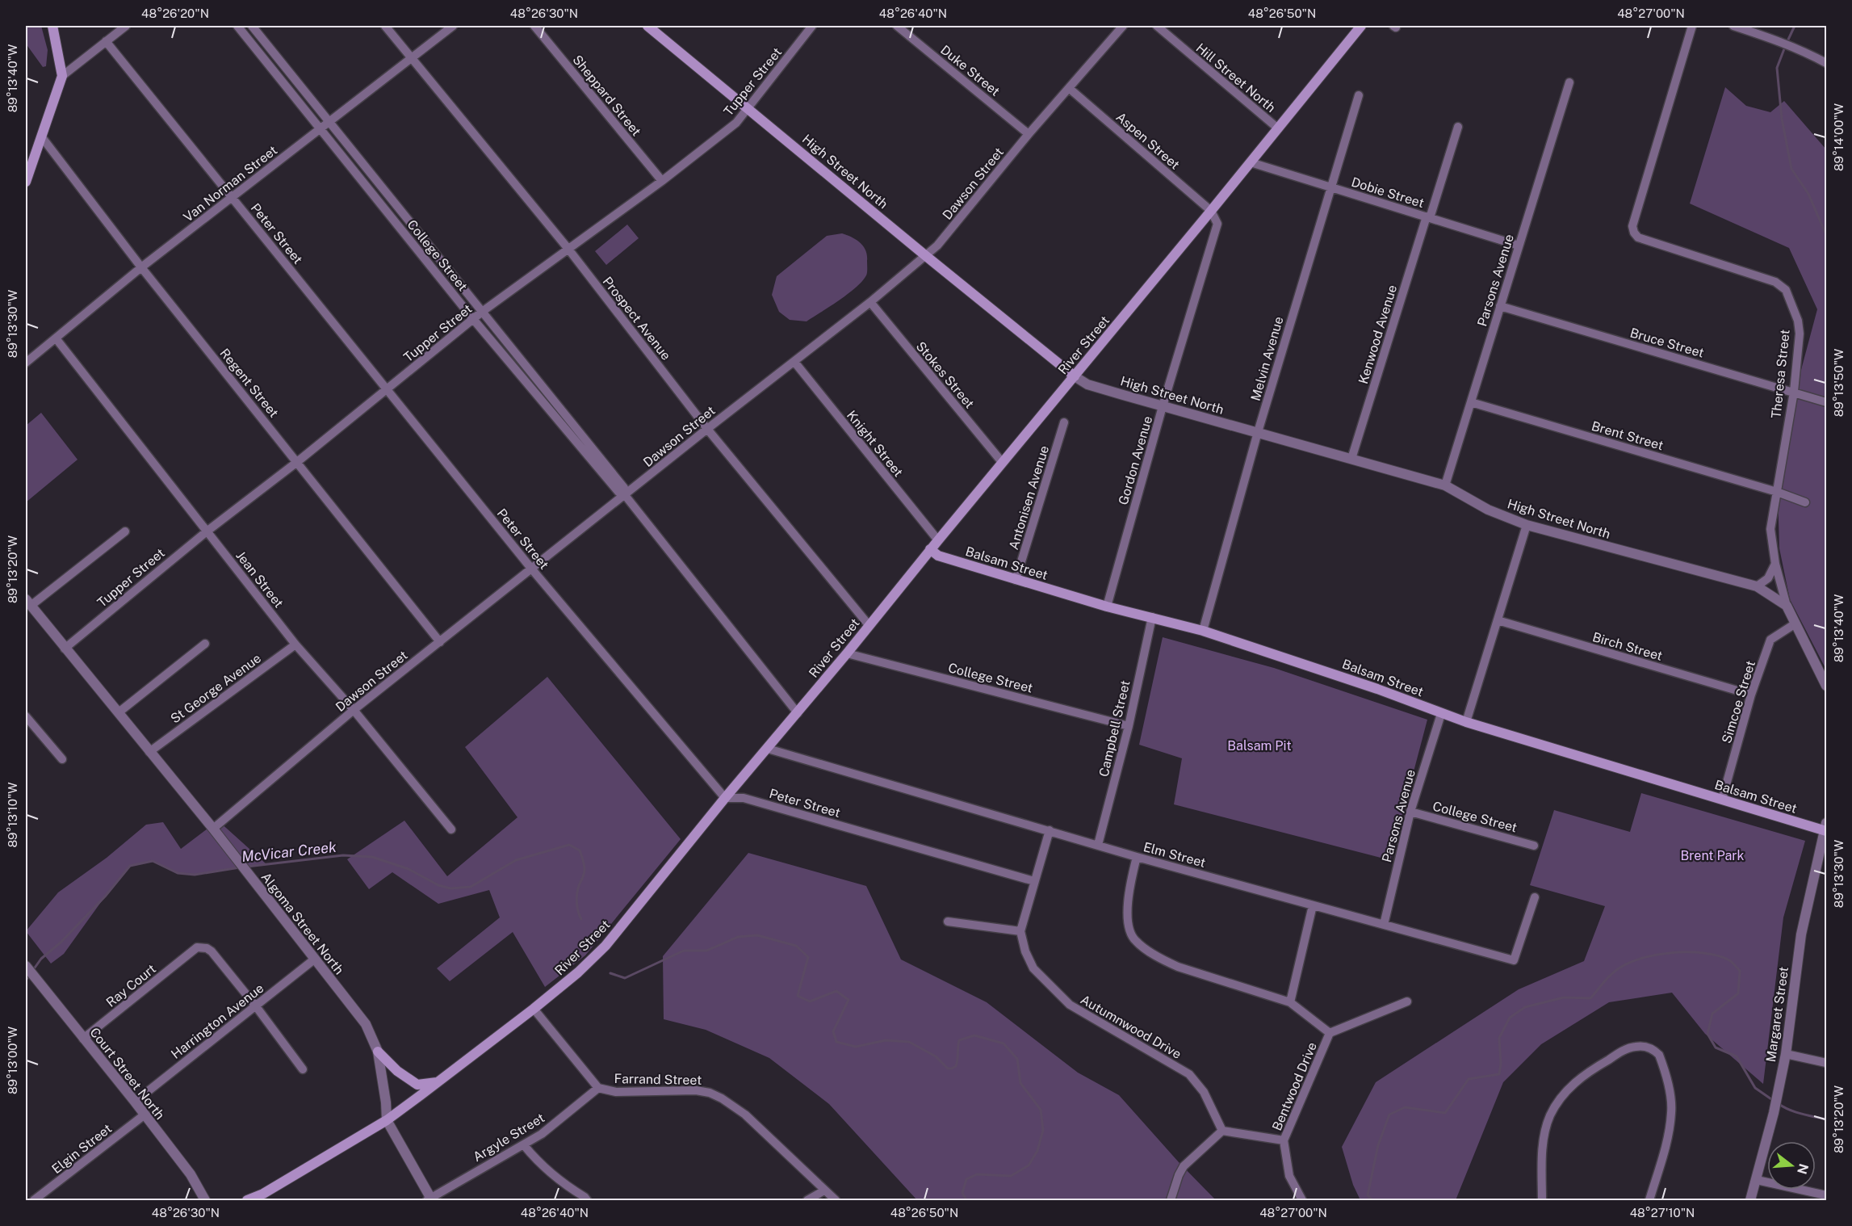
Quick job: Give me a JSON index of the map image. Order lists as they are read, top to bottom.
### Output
{
  "streets": {
    "main road": ["High Street North", "River Street", "Balsam Street"],
    "street": [
      "Duke Street",
      "Hill Street North",
      "Tupper Street",
      "Sheppard Street",
      "Aspen Street",
      "Van Norman Street",
      "Dawson Street",
      "Dobie Street",
      "Peter Street",
      "College Street",
      "Parsons Avenue",
      "Prospect Avenue",
      "Kenwood Avenue",
      "Bruce Street",
      "Melvin Avenue",
      "Theresa Street",
      "Stokes Street",
      "Regent Street",
      "Brent Street",
      "Knight Street",
      "Gordon Avenue",
      "Antonisen Avenue",
      "Jean Street",
      "Birch Street",
      "St George Avenue",
      "Simcoe Street",
      "Campbell Street",
      "Elm Street",
      "Algoma Street North",
      "Ray Court",
      "Margaret Street",
      "Harrington Avenue",
      "Autumnwood Drive",
      "Court Street North",
      "Farrand Street",
      "Bentwood Drive",
      "Argyle Street",
      "Elgin Street"
    ]
  },
  "crossings": [
    ["Duke Street", "Dawson Street"],
    ["Hill Street North", "River Street"],
    ["Tupper Street", "Sheppard Street"],
    ["Tupper Street", "High Street North"],
    ["Tupper Street", "Peter Street"],
    ["Tupper Street", "College Street"],
    ["Tupper Street", "Prospect Avenue"],
    ["Tupper Street", "Regent Street"],
    ["Tupper Street", "Jean Street"],
    ["Tupper Street", "Algoma Street North"],
    ["Aspen Street", "Dawson Street"],
    ["Aspen Street", "River Street"],
    ["Aspen Street", "Gordon Avenue"],
    ["High Street North", "Dawson Street"],
    ["High Street North", "Parsons Avenue"],
    ["High Street North", "Kenwood Avenue"],
    ["High Street North", "River Street"],
    ["High Street North", "Melvin Avenue"],
    ["High Street North", "Theresa Street"],
    ["High Street North", "Gordon Avenue"],
    ["Van Norman Street", "Peter Street"],
    ["Van Norman Street", "College Street"],
    ["Van Norman Street", "Prospect Avenue"],
    ["Van Norman Street", "Regent Street"],
    ["Van Norman Street", "Jean Street"],
    ["Dawson Street", "Peter Street"],
    ["Dawson Street", "College Street"],
    ["Dawson Street", "Prospect Avenue"],
    ["Dawson Street", "Stokes Street"],
    ["Dawson Street", "Regent Street"],
    ["Dawson Street", "Knight Street"],
    ["Dawson Street", "Jean Street"],
    ["Dawson Street", "Algoma Street North"],
    ["Dobie Street", "Parsons Avenue"],
    ["Dobie Street", "Kenwood Avenue"],
    ["Dobie Street", "River Street"],
    ["Dobie Street", "Melvin Avenue"],
    ["Peter Street", "River Street"],
    ["College Street", "Parsons Avenue"],
    ["College Street", "River Street"],
    ["College Street", "Campbell Street"],
    ["Parsons Avenue", "Bruce Street"],
    ["Parsons Avenue", "Brent Street"],
    ["Parsons Avenue", "Balsam Street"],
    ["Parsons Avenue", "Elm Street"],
    ["Prospect Avenue", "River Street"],
    ["Bruce Street", "Theresa Street"],
    ["River Street", "Stokes Street"],
    ["River Street", "Knight Street"],
    ["River Street", "Gordon Avenue"],
    ["River Street", "Balsam Street"],
    ["River Street", "Elm Street"],
    ["River Street", "Algoma Street North"],
    ["River Street", "Farrand Street"],
    ["Melvin Avenue", "Balsam Street"],
    ["Theresa Street", "Brent Street"],
    ["Theresa Street", "Simcoe Street"],
    ["Gordon Avenue", "Balsam Street"],
    ["Antonisen Avenue", "Balsam Street"],
    ["Balsam Street", "Simcoe Street"],
    ["Balsam Street", "Campbell Street"],
    ["Balsam Street", "Margaret Street"],
    ["Jean Street", "St George Avenue"],
    ["Birch Street", "Simcoe Street"],
    ["St George Avenue", "Algoma Street North"],
    ["Campbell Street", "Elm Street"],
    ["Algoma Street North", "Harrington Avenue"],
    ["Algoma Street North", "Argyle Street"],
    ["Ray Court", "Harrington Avenue"],
    ["Ray Court", "Court Street North"],
    ["Harrington Avenue", "Court Street North"],
    ["Court Street North", "Elgin Street"],
    ["Farrand Street", "Argyle Street"]
  ],
  "water": ["McVicar Creek"],
  "parks": ["Balsam Pit", "Brent Park"],
  "north": "right",
  "coordinates": [
    "48°26'20\"N",
    "48°26'30\"N",
    "48°26'40\"N",
    "48°26'50\"N",
    "48°27'00\"N",
    "89°13'40\"W",
    "89°14'00\"W",
    "89°13'30\"W",
    "89°13'50\"W",
    "89°13'20\"W",
    "89°13'10\"W",
    "89°13'00\"W",
    "48°27'10\"N"
  ]
}
